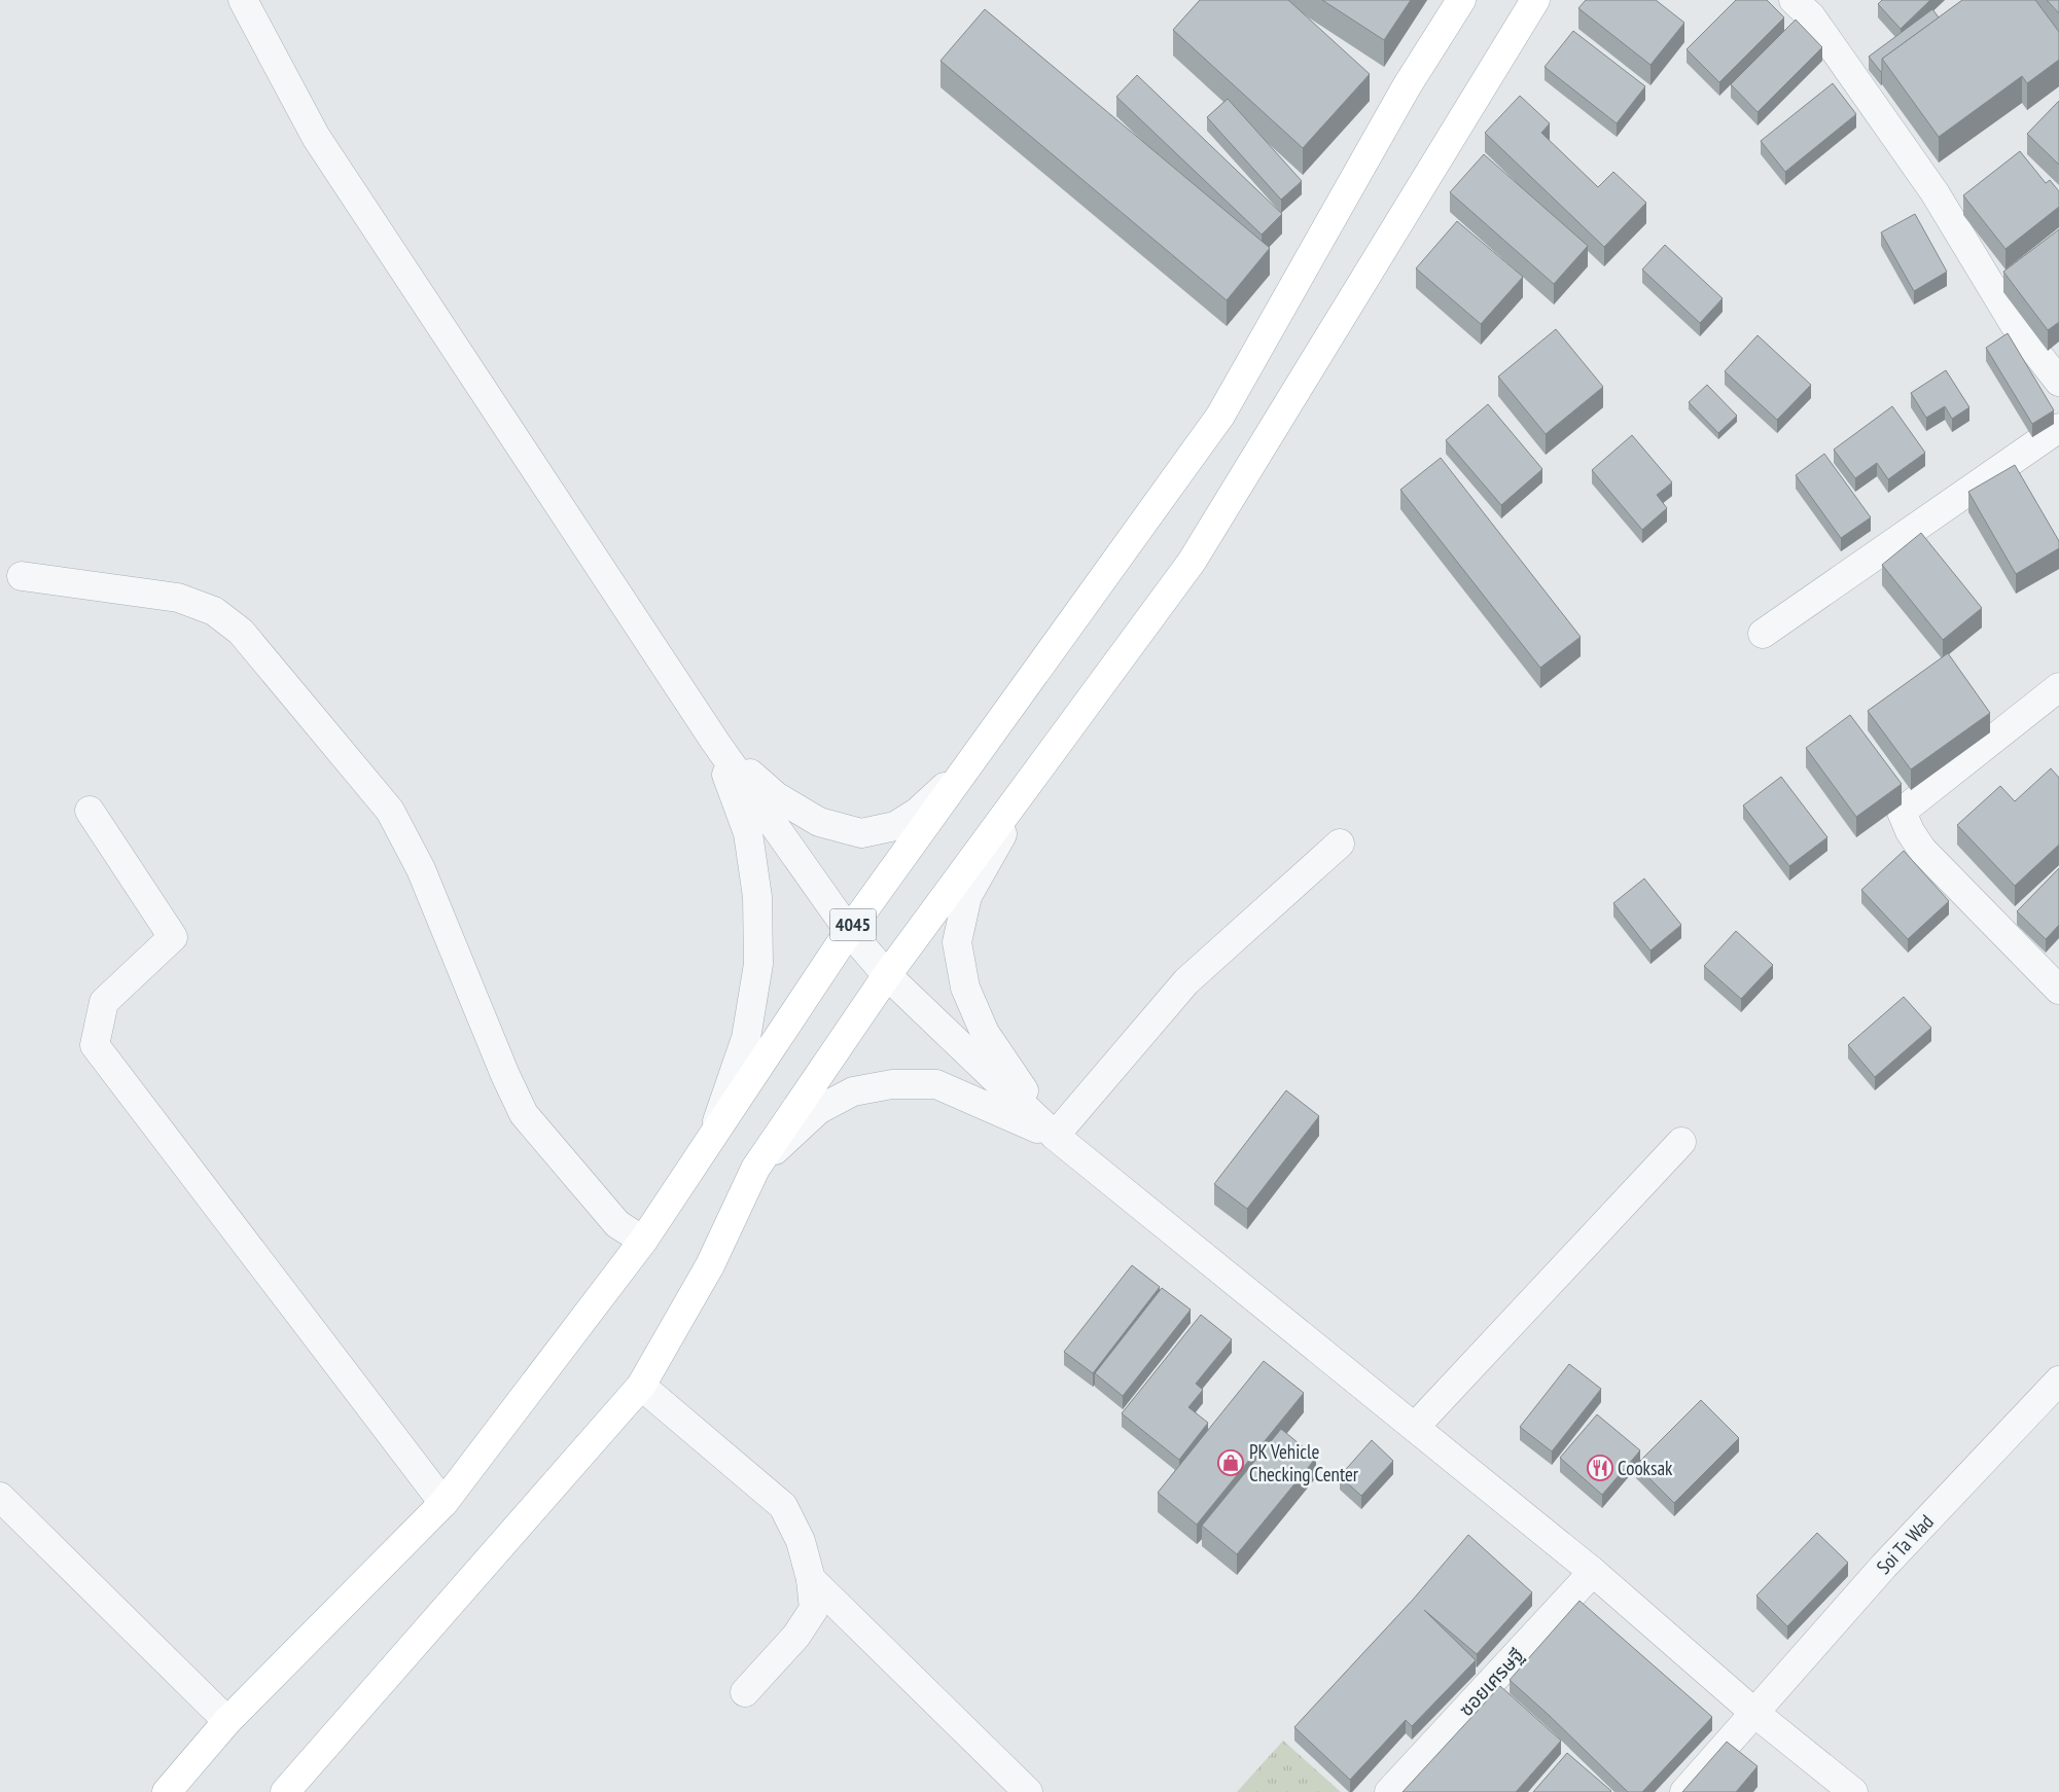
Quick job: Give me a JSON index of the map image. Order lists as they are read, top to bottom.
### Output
{
  "streets": {
    "main road": ["4045"],
    "street": ["Soi Ta Wad", "ซอยเศรษฐี"]
  },
  "places": {
    "shop": ["PK Vehicle Checking Center"],
    "restaurant": ["Cooksak"]
  }
}
